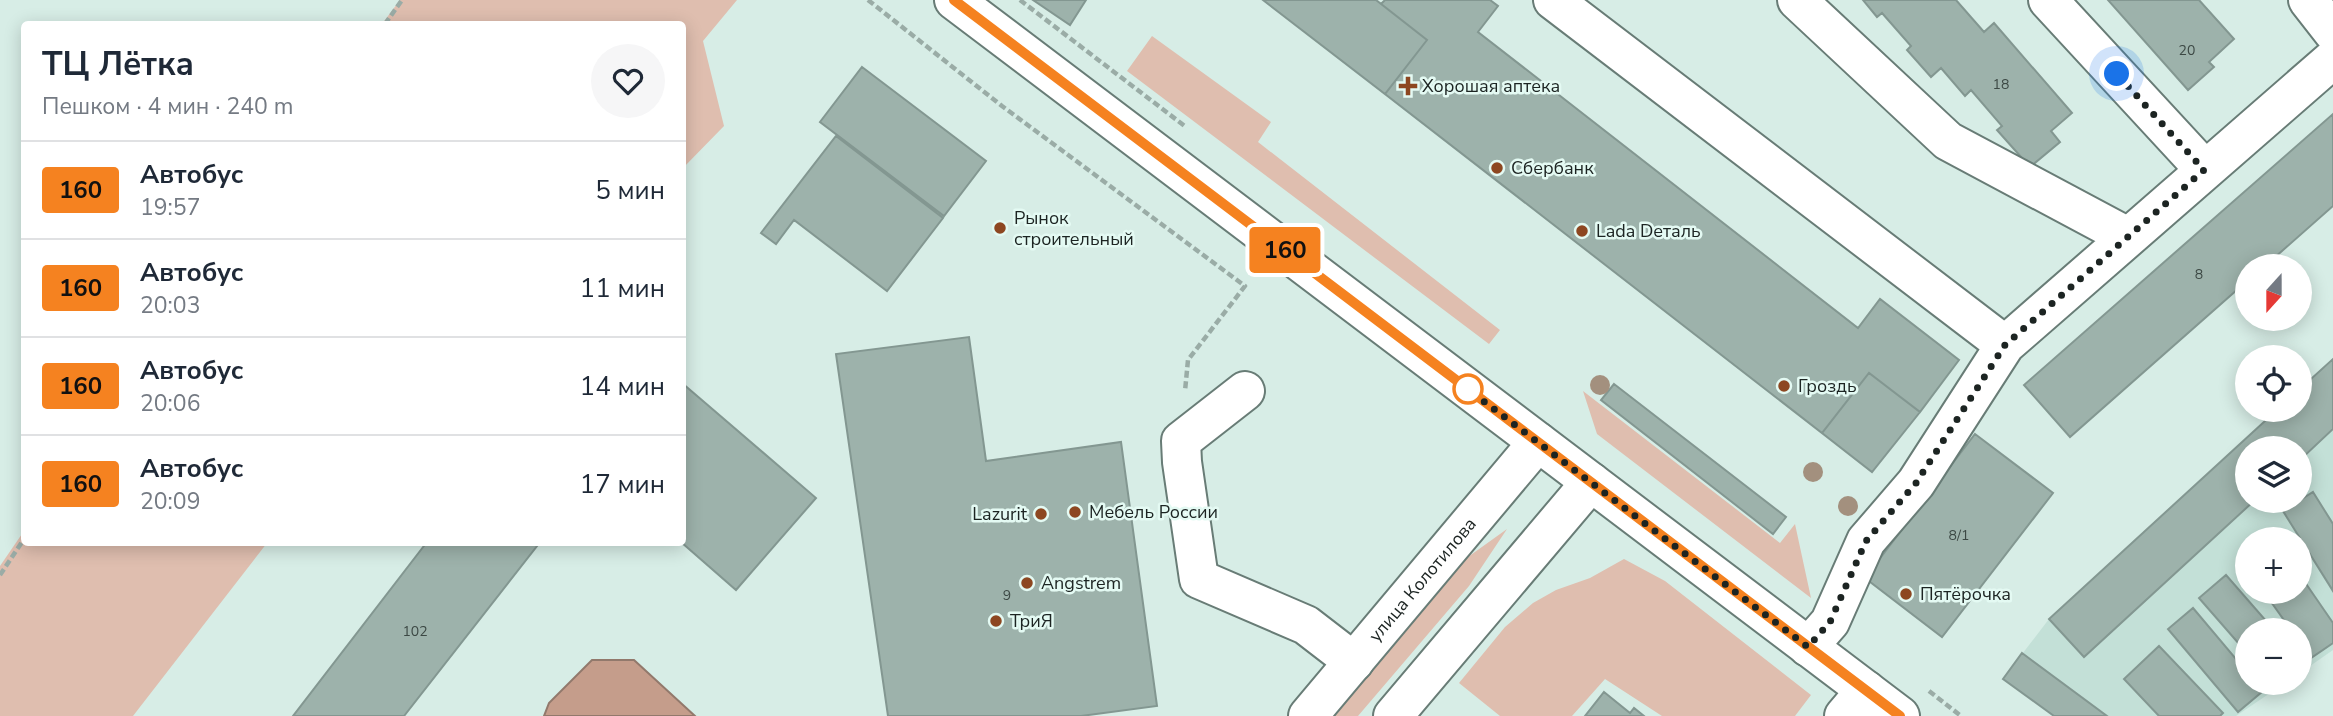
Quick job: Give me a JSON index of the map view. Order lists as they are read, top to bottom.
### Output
{
  "streets": {
    "main road": ["улица Колотилова"]
  },
  "places": {
    "health": ["Хорошая аптека"],
    "other": [
      "Сбербанк",
      "Рынок строительный",
      "Lada Dеталь",
      "Гроздь",
      "Мебель России",
      "Lazurit",
      "Angstrem",
      "Пятёрочка",
      "ТриЯ"
    ]
  },
  "lines": ["bus line 160"],
  "house_numbers": [
    "20",
    "18",
    "8",
    "8/1",
    "9",
    "102"
  ],
  "north": "bottom",
  "page": {
    "on_map": "160",
    "heading": ["ТЦ Лётка", "Пешком · 4 мин · 240 m"],
    "list": [
      {
        "mark": "160",
        "name": "Автобус",
        "note": "19:57",
        "value": "5 мин"
      },
      {
        "mark": "160",
        "name": "Автобус",
        "note": "20:03",
        "value": "11 мин"
      },
      {
        "mark": "160",
        "name": "Автобус",
        "note": "20:06",
        "value": "14 мин"
      },
      {
        "mark": "160",
        "name": "Автобус",
        "note": "20:09",
        "value": "17 мин"
      }
    ],
    "map_buttons": ["+", "−"]
  }
}
